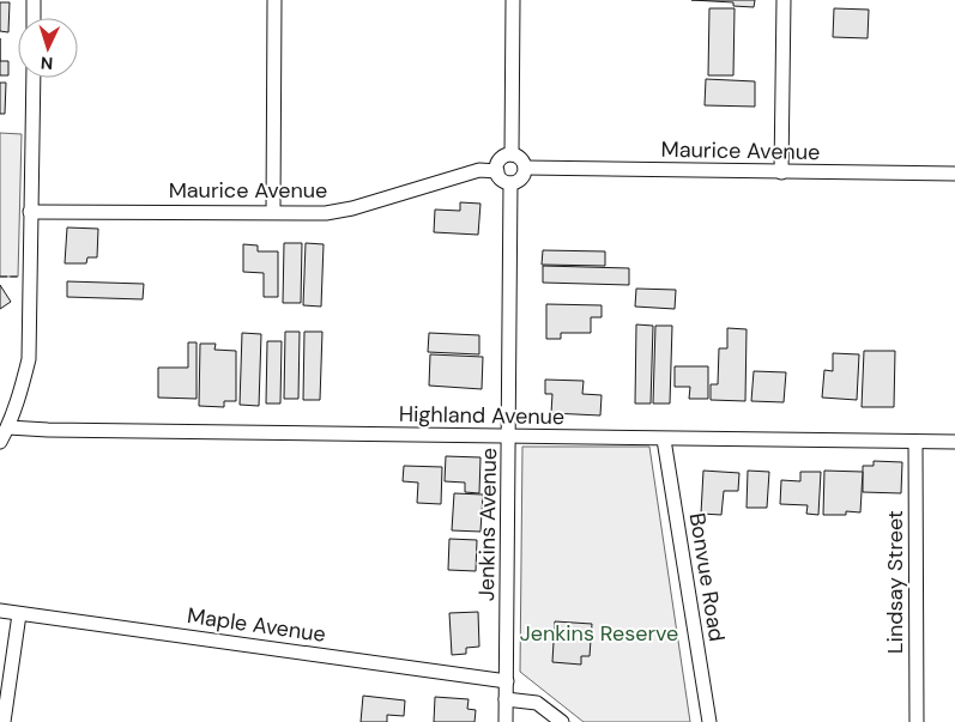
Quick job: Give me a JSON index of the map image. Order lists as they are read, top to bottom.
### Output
{
  "streets": {
    "street": [
      "Maurice Avenue",
      "Highland Avenue",
      "Jenkins Avenue",
      "Bonvue Road",
      "Lindsay Street",
      "Maple Avenue"
    ]
  },
  "crossings": [
    ["Maurice Avenue", "Jenkins Avenue"],
    ["Highland Avenue", "Jenkins Avenue"],
    ["Highland Avenue", "Bonvue Road"],
    ["Highland Avenue", "Lindsay Street"],
    ["Jenkins Avenue", "Maple Avenue"]
  ],
  "parks": ["Jenkins Reserve"],
  "north": "bottom"
}
